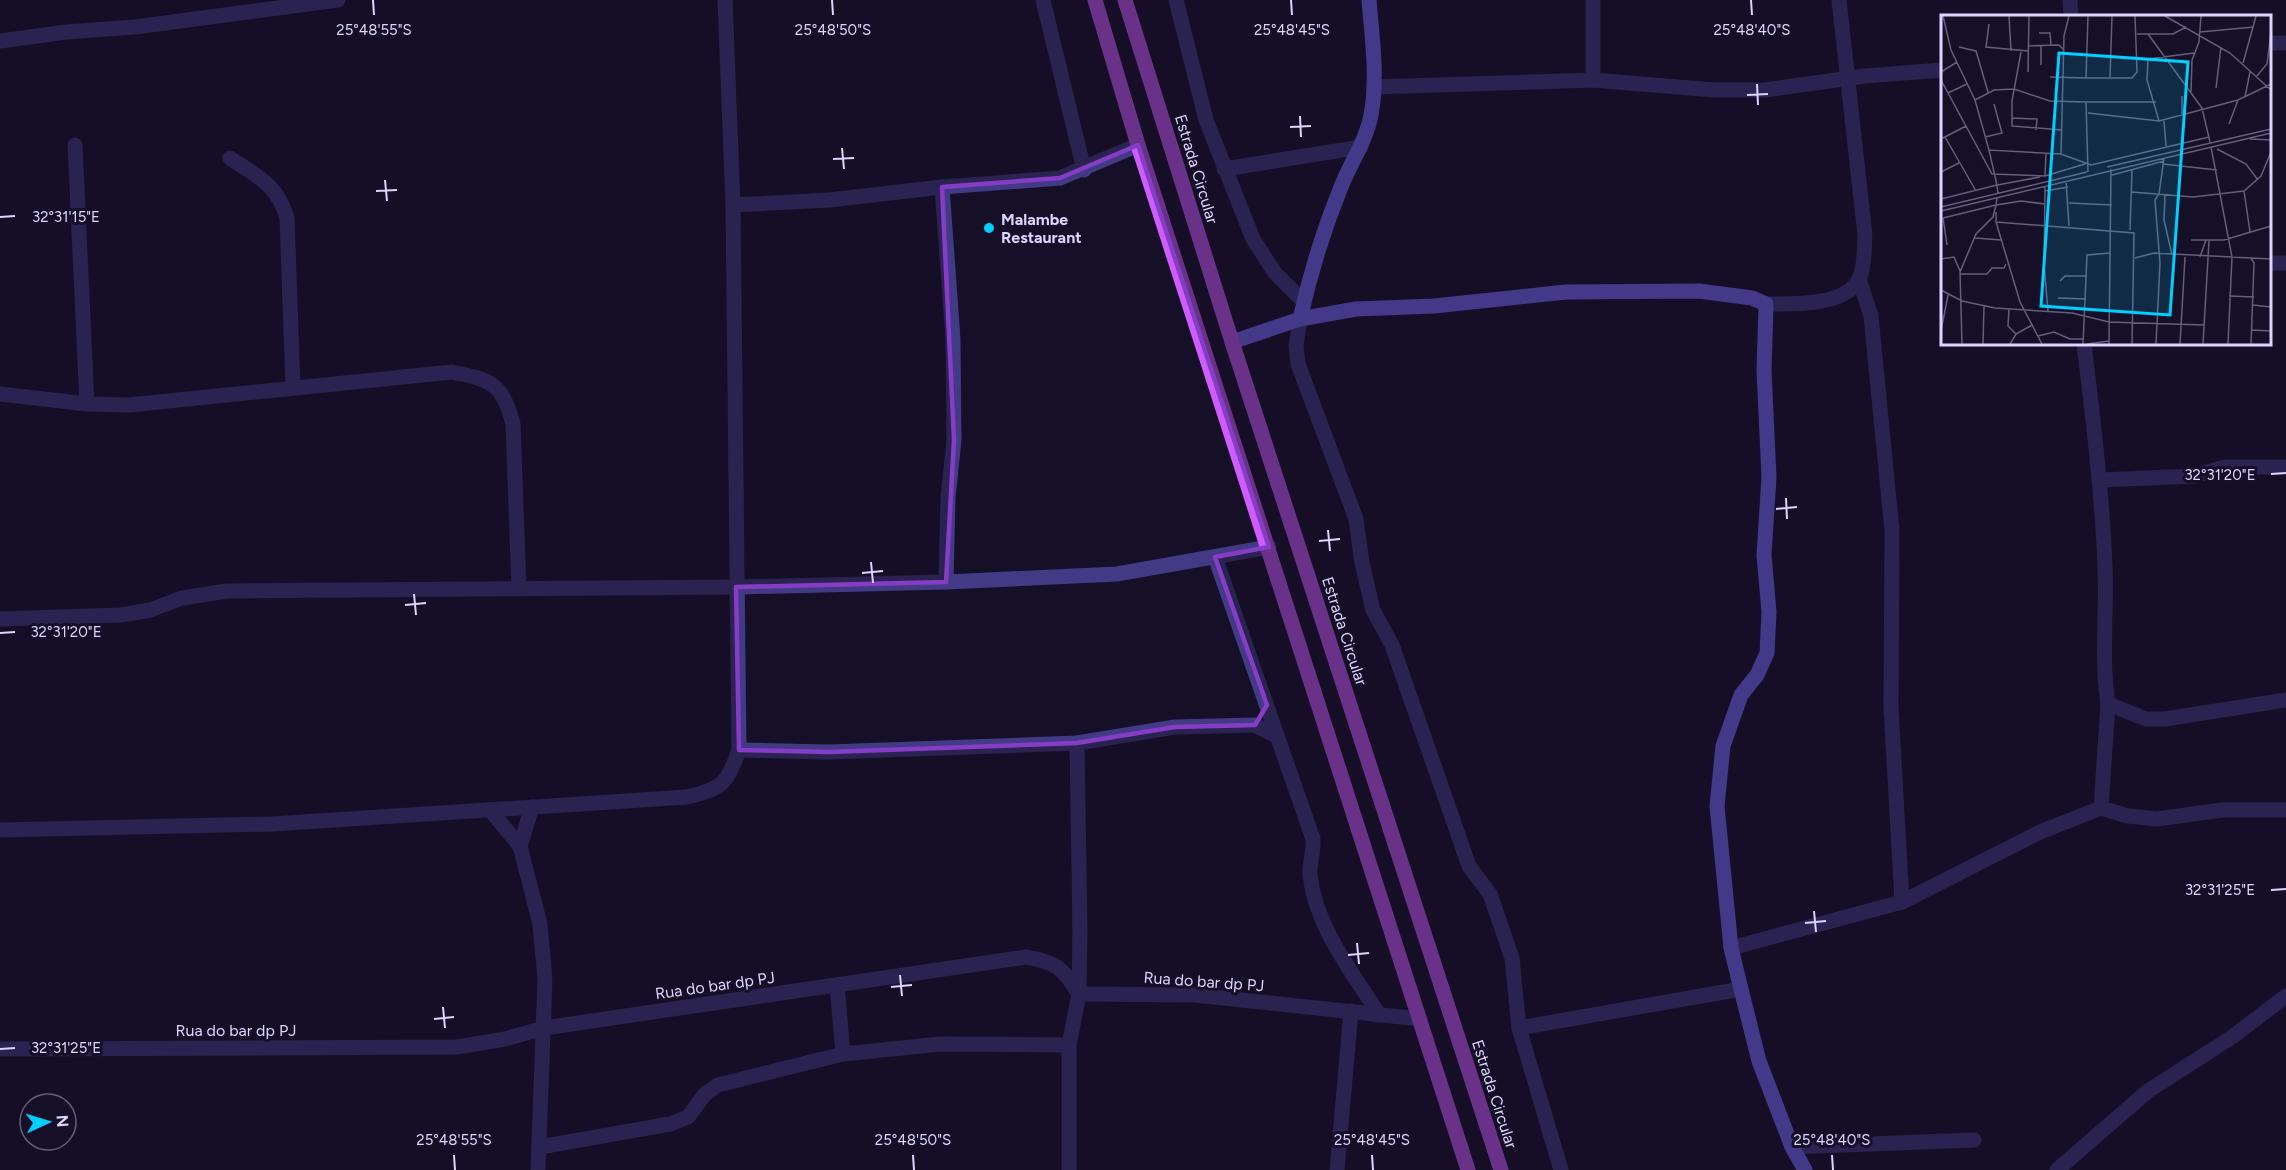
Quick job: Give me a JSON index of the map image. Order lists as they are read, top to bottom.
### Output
{
  "streets": {
    "main road": ["Estrada Circular"],
    "street": ["Rua do bar dp PJ"]
  },
  "places": ["Malambe Restaurant"],
  "north": "right",
  "coordinates": [
    "25°48'55\"S",
    "25°48'50\"S",
    "25°48'45\"S",
    "25°48'40\"S",
    "32°31'15\"E",
    "32°31'20\"E",
    "32°31'25\"E"
  ]
}
